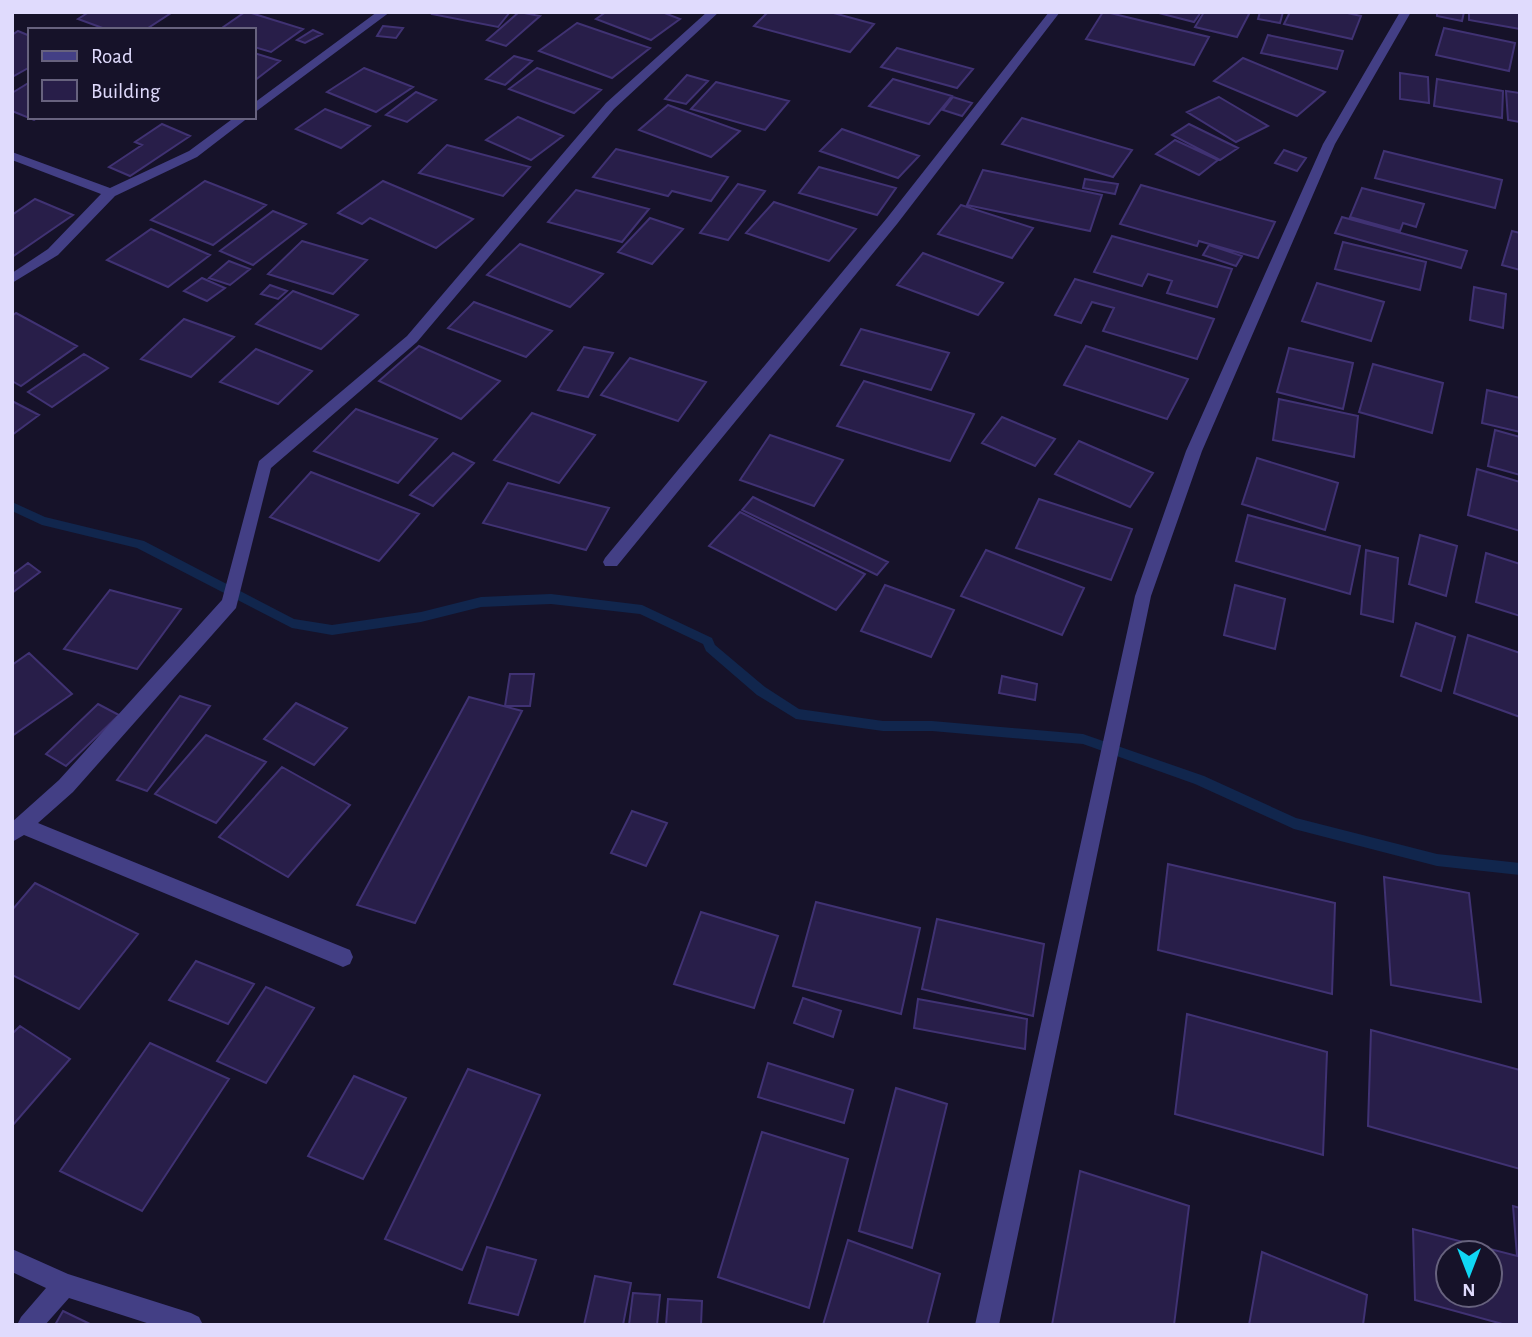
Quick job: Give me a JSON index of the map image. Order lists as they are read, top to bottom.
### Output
{
  "legend": ["Road", "Building"],
  "north": "bottom"
}
